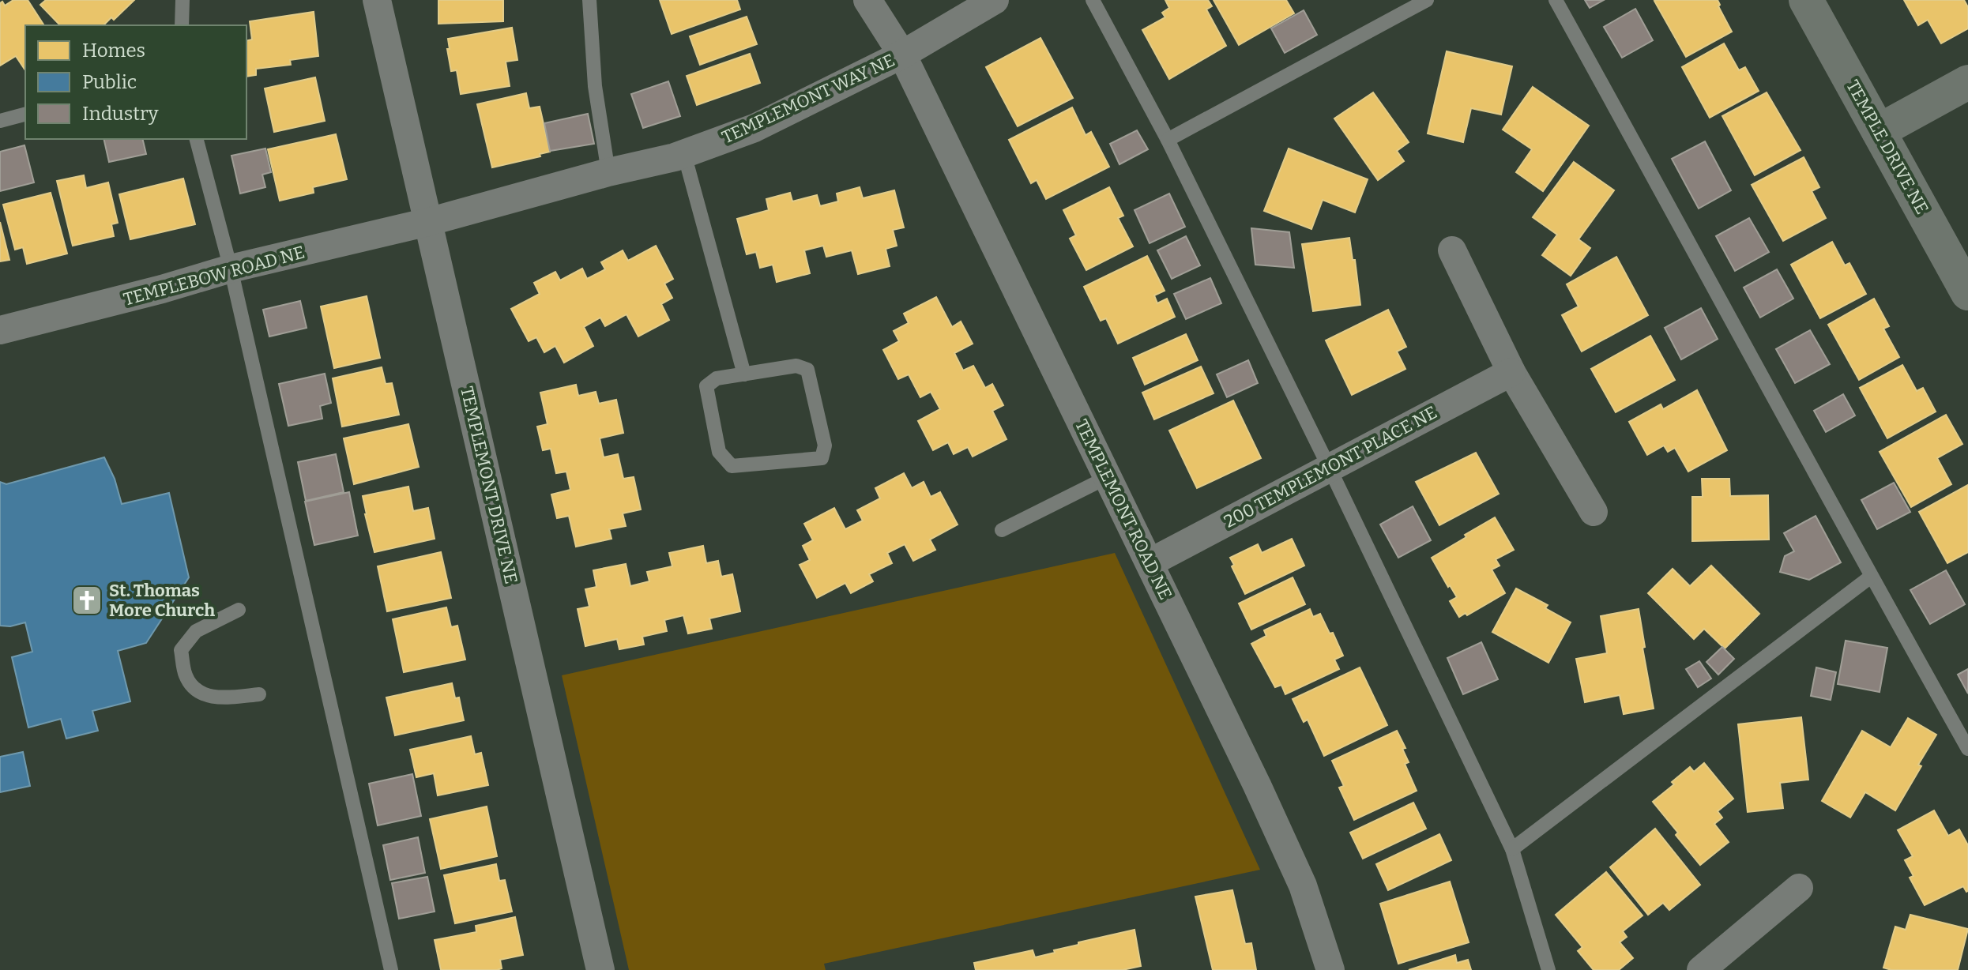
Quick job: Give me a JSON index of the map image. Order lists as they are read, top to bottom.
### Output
{
  "streets": {
    "street": [
      "TEMPLEMONT WAY NE",
      "TEMPLE DRIVE NE",
      "TEMPLEBOW ROAD NE",
      "200 TEMPLEMONT PLACE NE",
      "TEMPLEMONT DRIVE NE",
      "TEMPLEMONT ROAD NE"
    ]
  },
  "crossings": [
    ["TEMPLEMONT WAY NE", "TEMPLEBOW ROAD NE"],
    ["TEMPLEMONT WAY NE", "TEMPLEMONT DRIVE NE"],
    ["TEMPLEMONT WAY NE", "TEMPLEMONT ROAD NE"],
    ["TEMPLEBOW ROAD NE", "TEMPLEMONT DRIVE NE"],
    ["200 TEMPLEMONT PLACE NE", "TEMPLEMONT ROAD NE"]
  ],
  "places": {
    "church": ["St. Thomas More Church"]
  },
  "legend": ["Homes", "Public", "Industry"]
}
